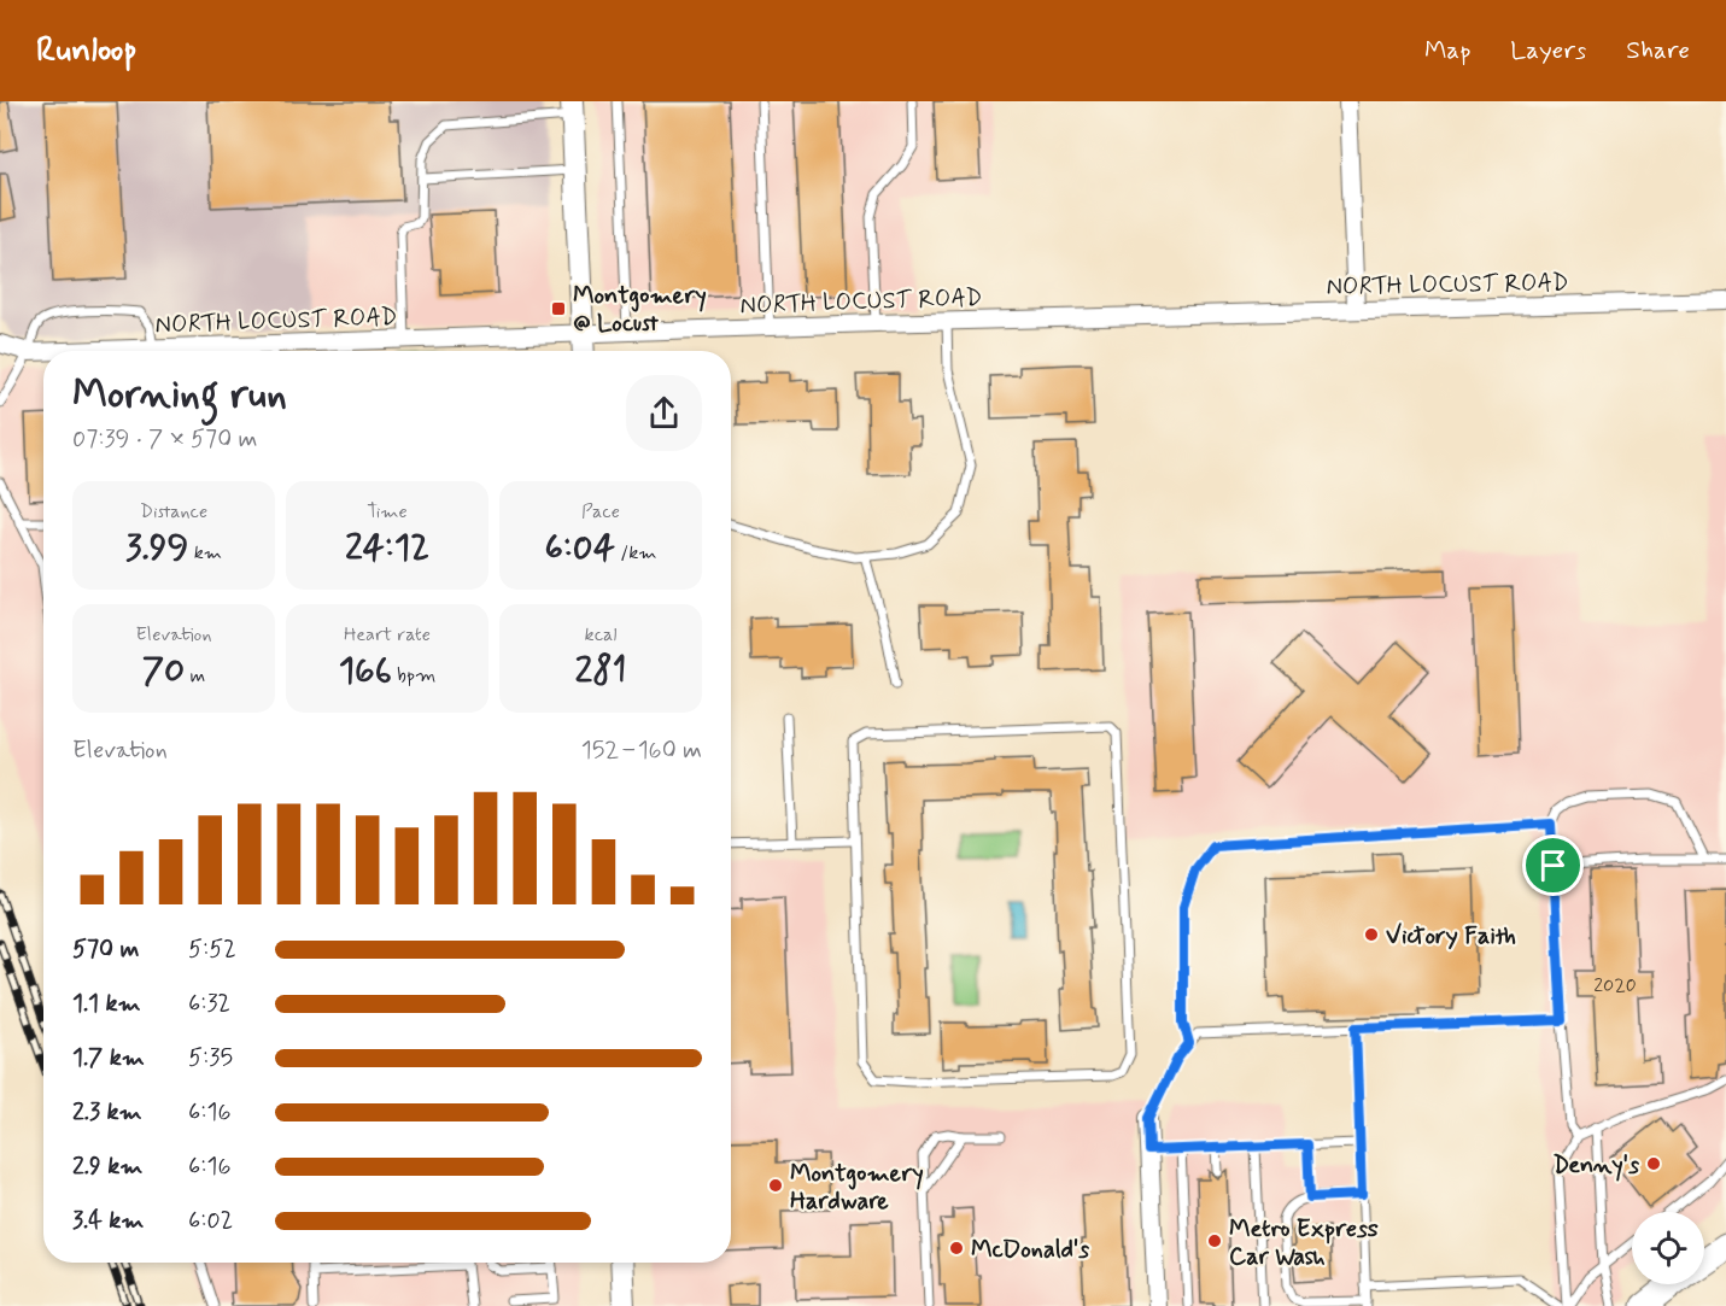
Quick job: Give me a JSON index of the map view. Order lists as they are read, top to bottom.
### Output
{
  "streets": {
    "street": ["NORTH LOCUST ROAD"]
  },
  "places": {
    "transit": ["Montgomery @ Locust"],
    "other": [
      "Victory Faith",
      "Denny's",
      "Montgomery Hardware",
      "Metro Express Car Wash",
      "McDonald's"
    ]
  },
  "house_numbers": ["2020"],
  "page": {
    "header": "Runloop",
    "nav": ["Map", "Layers", "Share"],
    "heading": ["Morning run", "07:39 · 7 × 570 m"],
    "stats": [
      ["Distance", "3.99 km"],
      ["Time", "24:12"],
      ["Pace", "6:04 /km"],
      ["Elevation", "70 m"],
      ["Heart rate", "166 bpm"],
      ["kcal", "281"]
    ],
    "chart": ["Elevation", "152–160 m"],
    "list": [
      {
        "name": "570 m",
        "note": "5:52"
      },
      {
        "name": "1.1 km",
        "note": "6:32"
      },
      {
        "name": "1.7 km",
        "note": "5:35"
      },
      {
        "name": "2.3 km",
        "note": "6:16"
      },
      {
        "name": "2.9 km",
        "note": "6:16"
      },
      {
        "name": "3.4 km",
        "note": "6:02"
      }
    ]
  }
}
